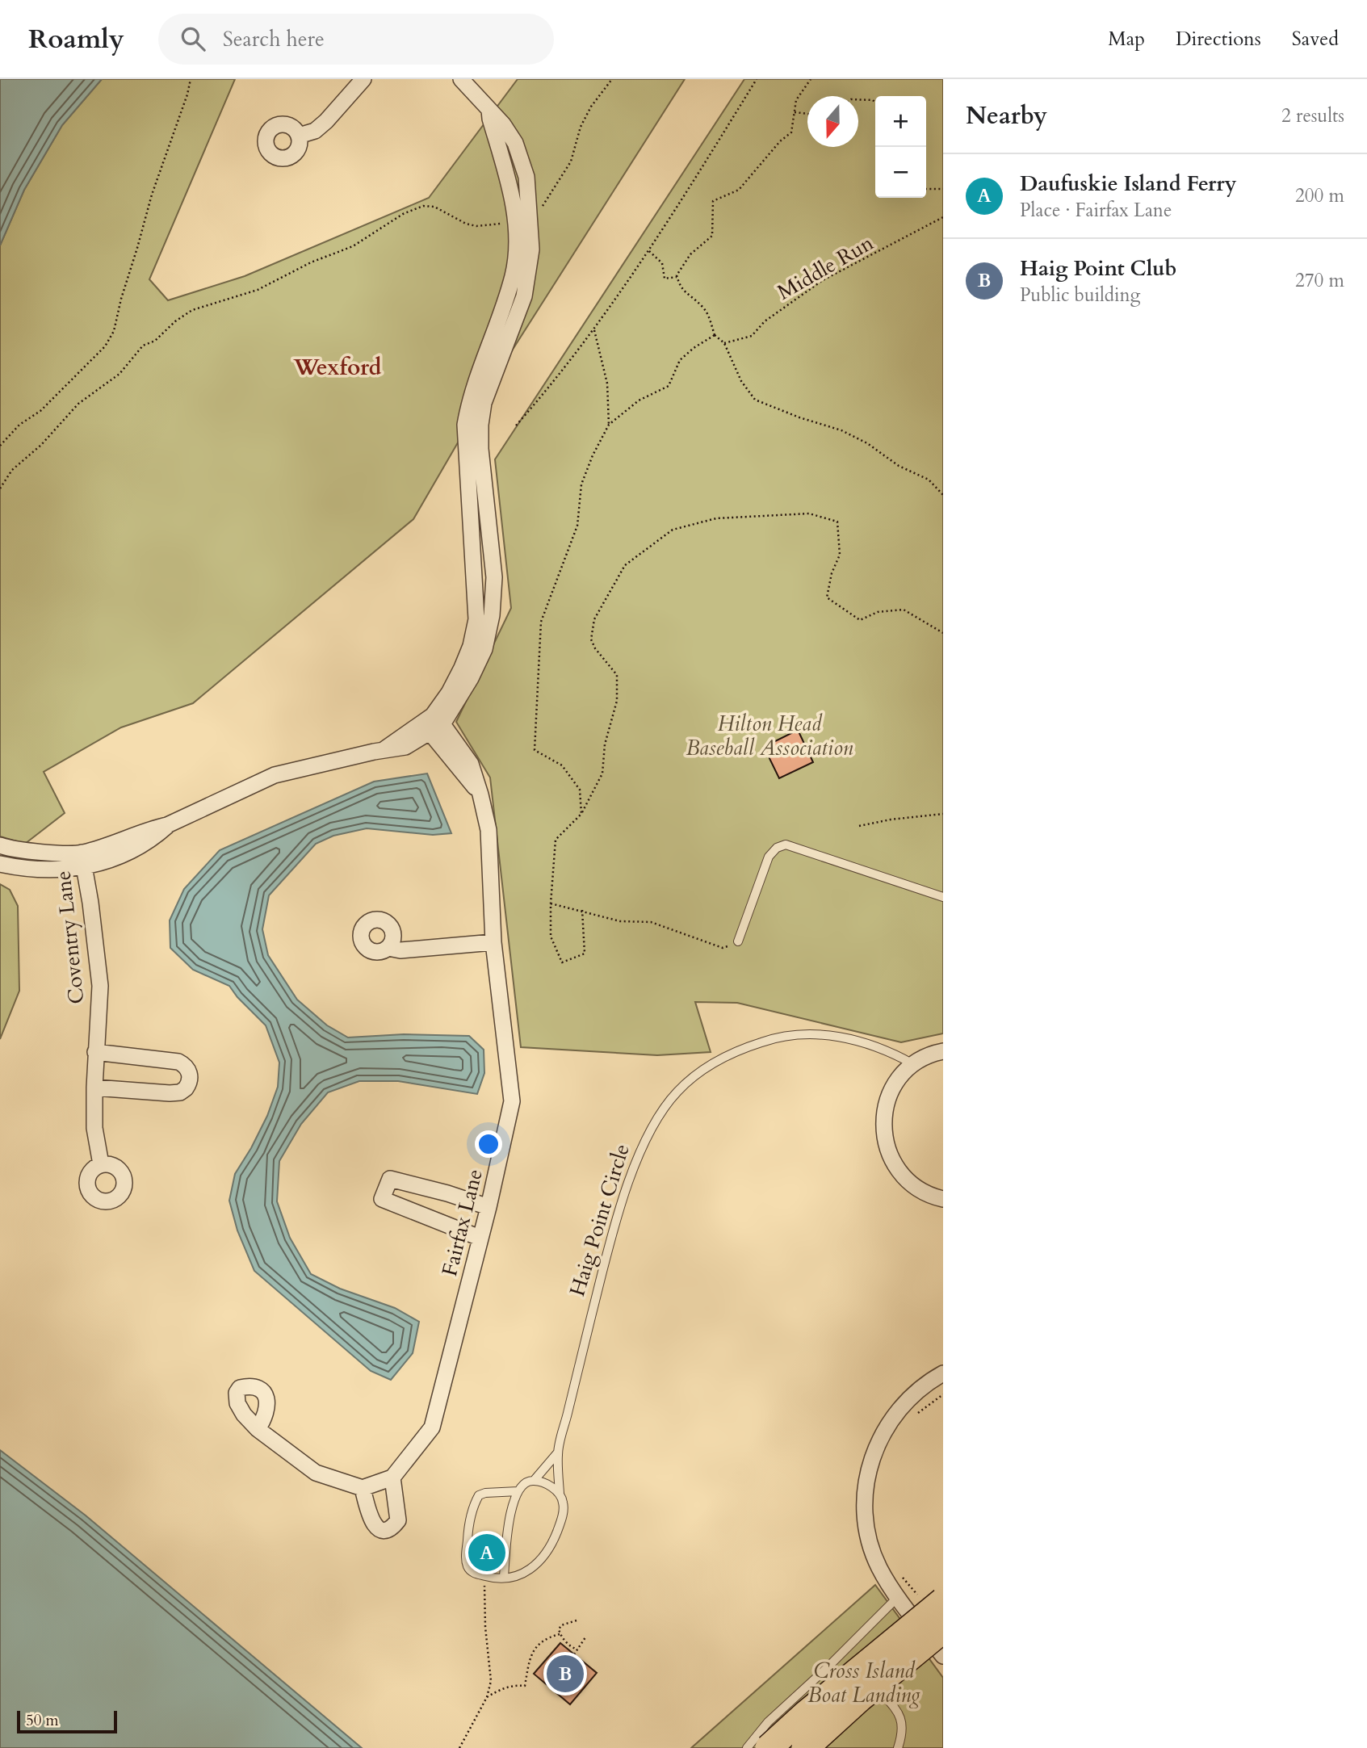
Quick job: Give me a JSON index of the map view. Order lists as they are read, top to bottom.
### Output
{
  "streets": {
    "street": ["Coventry Lane", "Fairfax Lane"],
    "lane": ["Haig Point Circle"],
    "path": ["Middle Run"]
  },
  "districts": ["Wexford"],
  "parks": ["Hilton Head Baseball Association", "Cross Island Boat Landing"],
  "scale_bar": "50 m",
  "north": "bottom",
  "page": {
    "header": "Roamly",
    "search": "Search here",
    "nav": ["Map", "Directions", "Saved"],
    "heading": ["Nearby", "2 results"],
    "map_buttons": ["+", "−"],
    "list": [
      {
        "mark": "A",
        "name": "Daufuskie Island Ferry",
        "note": "Place · Fairfax Lane",
        "value": "200 m"
      },
      {
        "mark": "B",
        "name": "Haig Point Club",
        "note": "Public building",
        "value": "270 m"
      }
    ],
    "pins": ["A", "B"],
    "scale": "50 m"
  }
}
